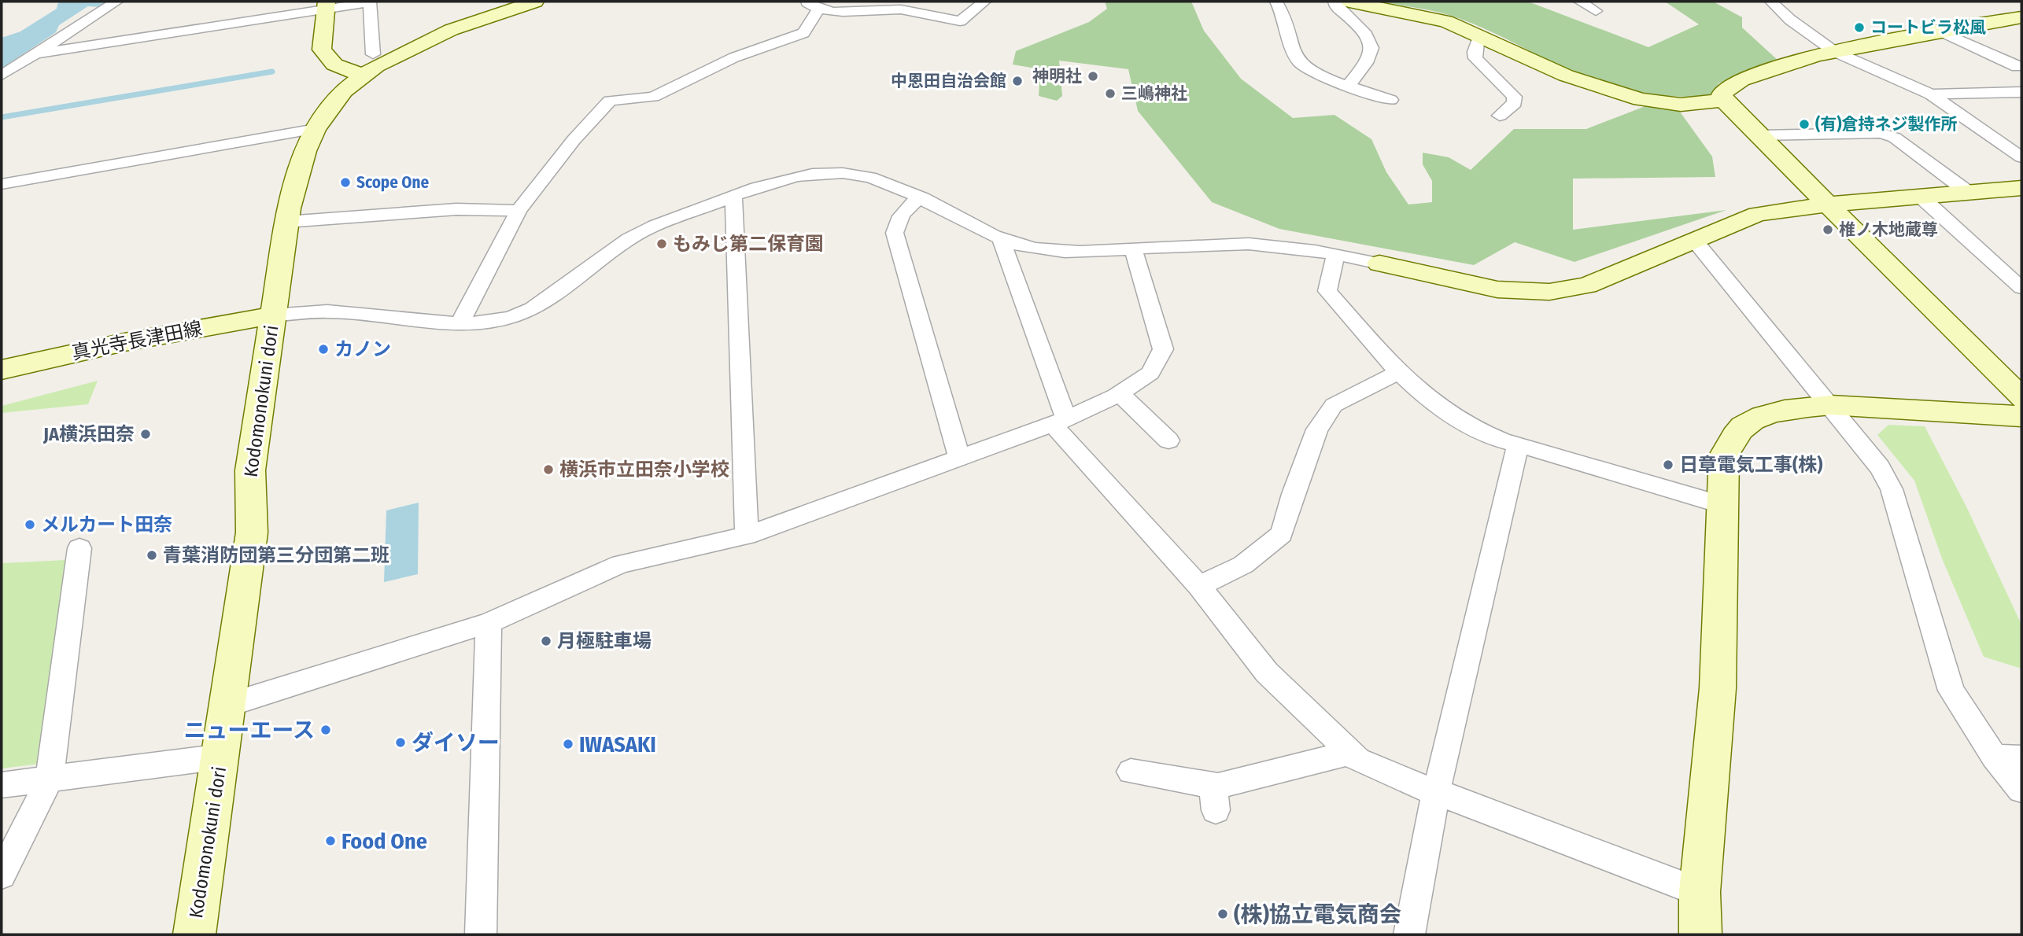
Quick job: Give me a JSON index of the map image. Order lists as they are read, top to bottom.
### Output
{
  "streets": {
    "street": ["真光寺長津田線", "Kodomonokuni dori"]
  },
  "crossings": [
    ["真光寺長津田線", "Kodomonokuni dori"]
  ],
  "places": [
    "コートビラ松風",
    "神明社",
    "中恩田自治会館",
    "三嶋神社",
    "(有)倉持ネジ製作所",
    "Scope One",
    "椎ノ木地蔵尊",
    "もみじ第二保育園",
    "カノン",
    "JA横浜田奈",
    "日章電気工事(株)",
    "横浜市立田奈小学校",
    "メルカート田奈",
    "青葉消防団第三分団第二班",
    "月極駐車場",
    "ニューエース",
    "ダイソー",
    "IWASAKI",
    "Food One",
    "(株)協立電気商会"
  ]
}
